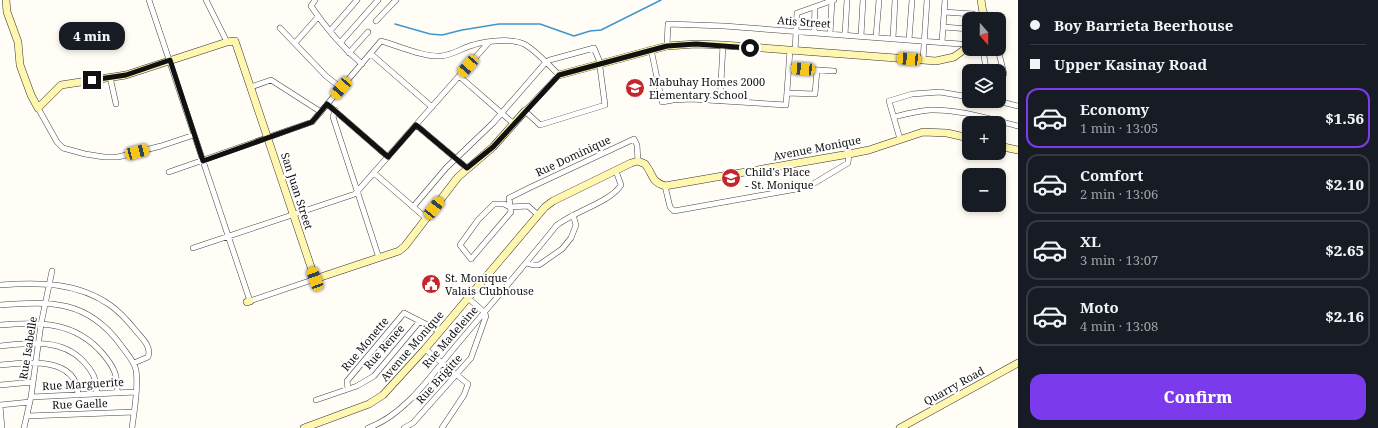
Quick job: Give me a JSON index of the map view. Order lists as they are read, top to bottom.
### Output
{
  "streets": {
    "street": [
      "Atis Street",
      "Avenue Monique",
      "Rue Dominique",
      "San Juan Street",
      "Rue Madeleine",
      "Rue Monette",
      "Rue Renee",
      "Rue Isabelle",
      "Rue Brigitte",
      "Rue Marguerite",
      "Quarry Road",
      "Rue Gaelle"
    ]
  },
  "crossings": [
    ["Avenue Monique", "Rue Dominique"],
    ["Avenue Monique", "Rue Madeleine"],
    ["Rue Madeleine", "Rue Brigitte"],
    ["Rue Monette", "Rue Renee"],
    ["Rue Isabelle", "Rue Marguerite"],
    ["Rue Isabelle", "Rue Gaelle"]
  ],
  "places": {
    "school or university": ["Mabuhay Homes 2000 Elementary School", "Child's Place - St. Monique"],
    "public building": ["St. Monique Valais Clubhouse"]
  },
  "north": "bottom",
  "page": {
    "banner": ["Boy Barrieta Beerhouse", "Upper Kasinay Road"],
    "map_buttons": ["+", "−"],
    "bubble": "4 min",
    "list": [
      {
        "name": "Economy",
        "note": "1 min · 13:05",
        "value": "$1.56"
      },
      {
        "name": "Comfort",
        "note": "2 min · 13:06",
        "value": "$2.10"
      },
      {
        "name": "XL",
        "note": "3 min · 13:07",
        "value": "$2.65"
      },
      {
        "name": "Moto",
        "note": "4 min · 13:08",
        "value": "$2.16"
      }
    ],
    "buttons": "Confirm"
  }
}
